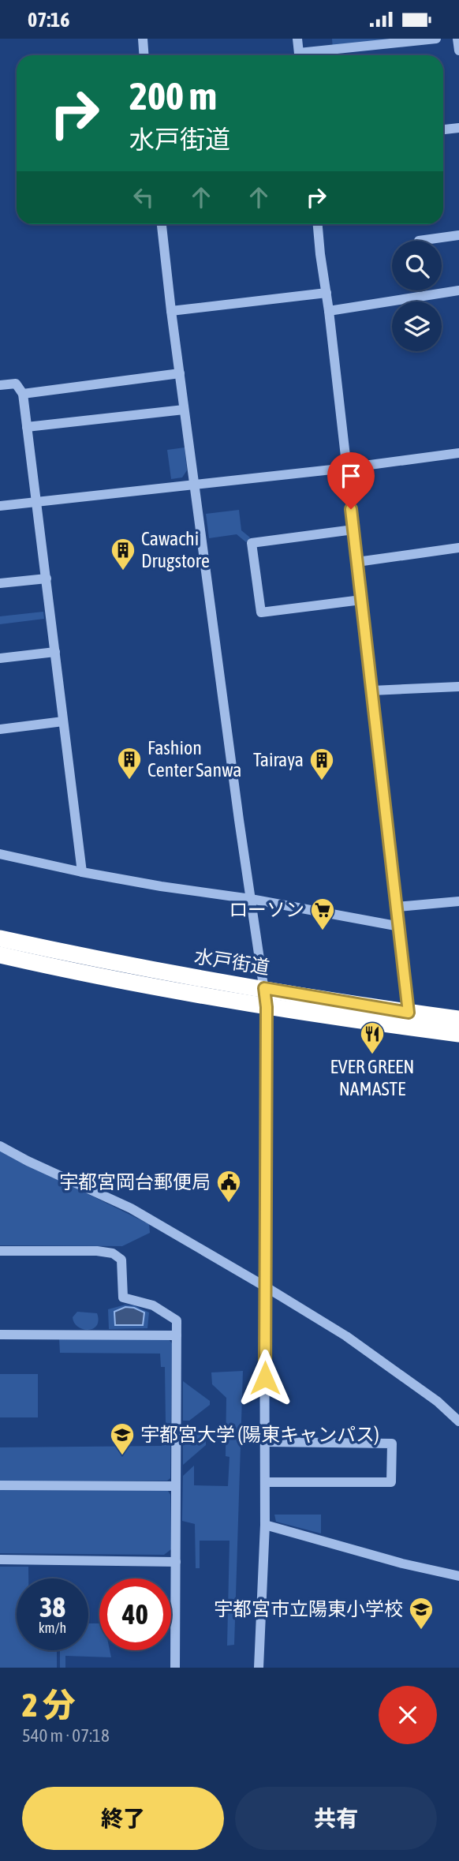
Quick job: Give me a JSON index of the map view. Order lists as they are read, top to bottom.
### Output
{
  "streets": {
    "highway": ["水戸街道"]
  },
  "places": {
    "building": ["Cawachi Drugstore", "Fashion Center Sanwa", "Tairaya"],
    "supermarket": ["ローソン"],
    "restaurant": ["EVER GREEN NAMASTE"],
    "public building": ["宇都宮岡台郵便局"],
    "school or university": ["宇都宮大学 (陽東キャンパス)", "宇都宮市立陽東小学校"]
  },
  "page": {
    "status": "07:16",
    "turn": ["200 m", "水戸街道"],
    "speed": "38 km/h",
    "limit": "40",
    "heading": ["2 分", "540 m · 07:18"],
    "buttons": ["終了", "共有"]
  }
}
